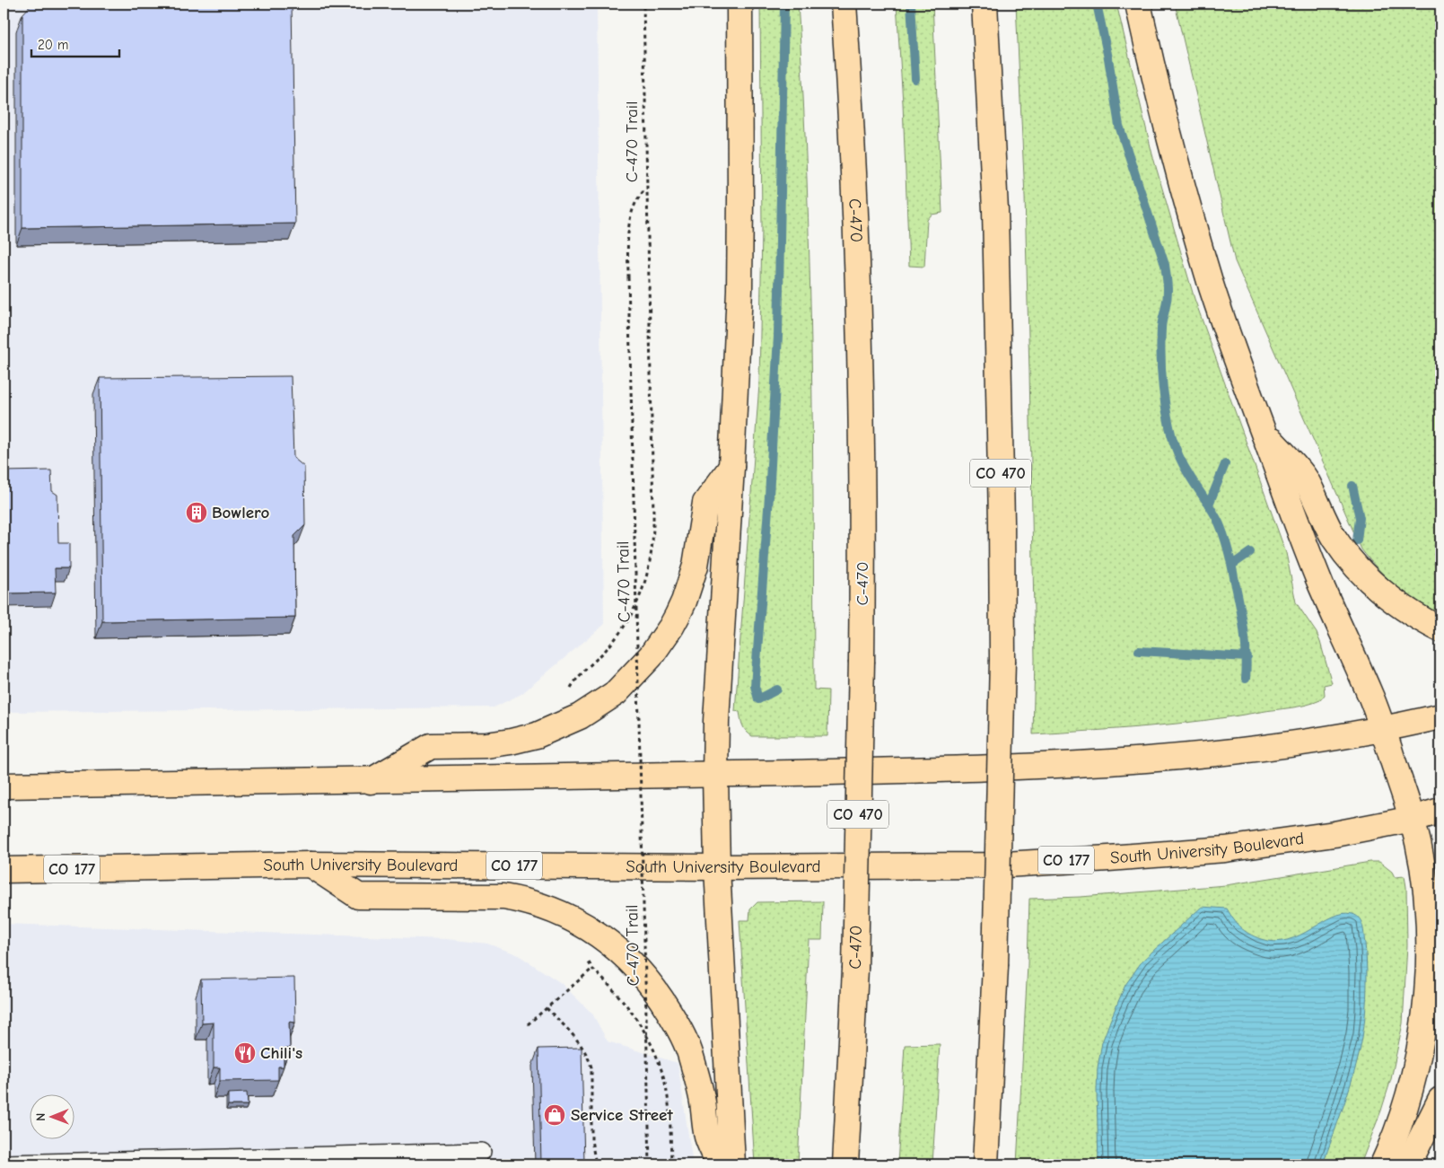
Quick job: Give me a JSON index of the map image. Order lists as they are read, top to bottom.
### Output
{
  "streets": {
    "main road": [
      "C-470",
      "CO 470",
      "South University Boulevard",
      "CO 177"
    ],
    "path": ["C-470 Trail"]
  },
  "places": {
    "building": ["Bowlero"],
    "restaurant": ["Chili's"],
    "shop": ["Service Street"]
  },
  "scale_bar": "20 m",
  "north": "left"
}
